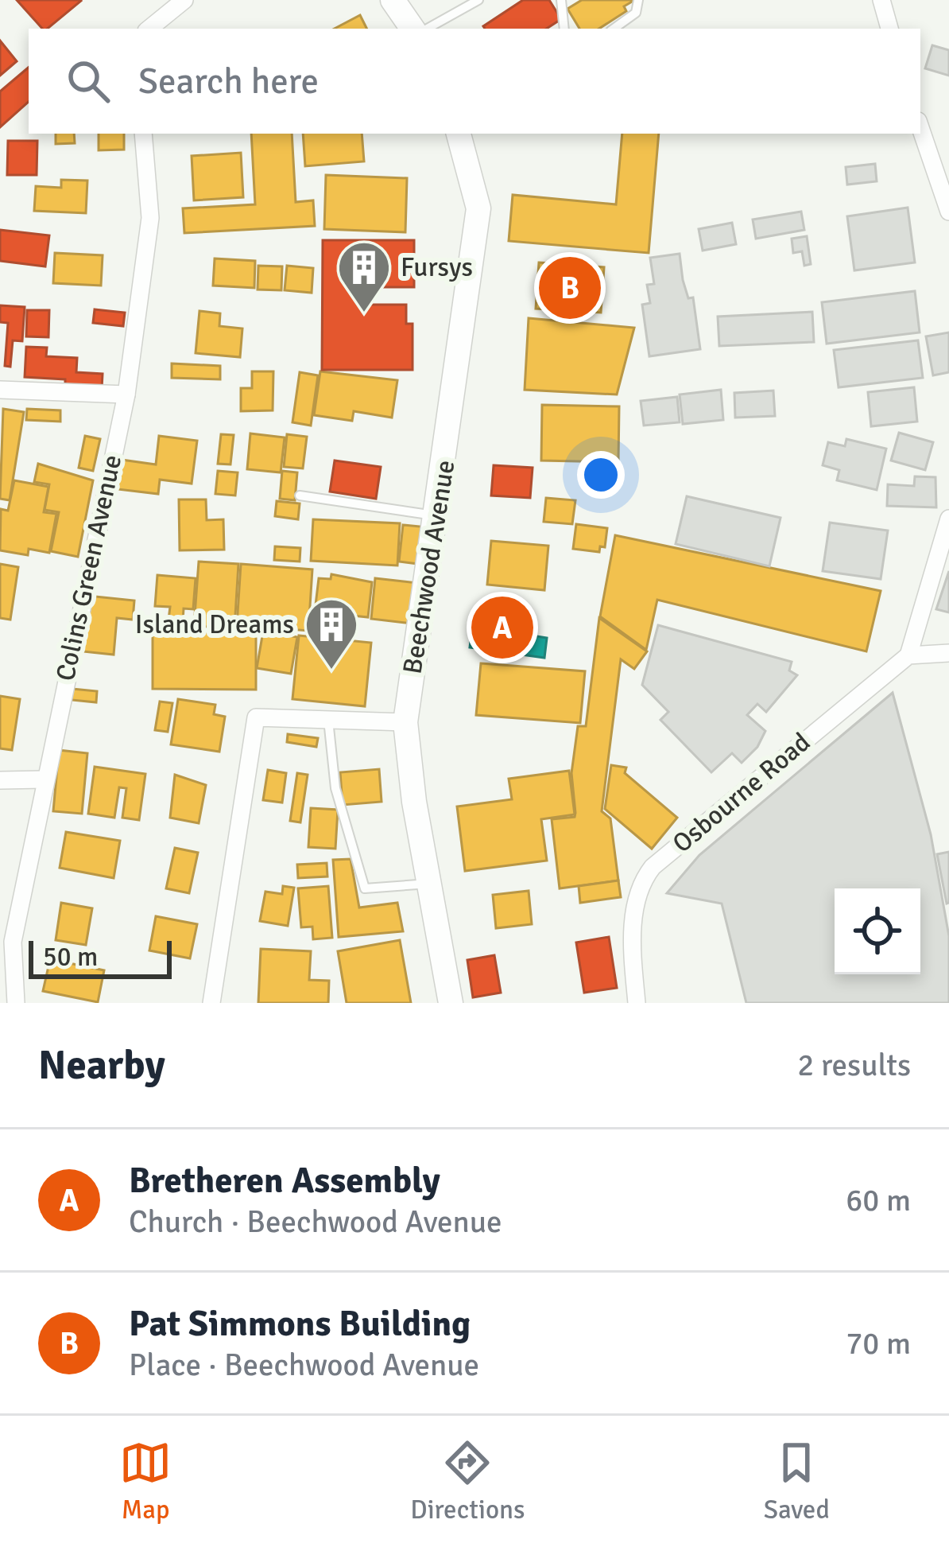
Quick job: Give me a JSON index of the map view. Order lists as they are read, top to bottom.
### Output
{
  "streets": {
    "street": ["Beechwood Avenue", "Colins Green Avenue", "Osbourne Road"]
  },
  "places": {
    "building": ["Fursys", "Island Dreams"]
  },
  "scale_bar": "50 m",
  "page": {
    "search": "Search here",
    "pins": ["B", "A"],
    "scale": "50 m",
    "heading": ["Nearby", "2 results"],
    "list": [
      {
        "mark": "A",
        "name": "Bretheren Assembly",
        "note": "Church · Beechwood Avenue",
        "value": "60 m"
      },
      {
        "mark": "B",
        "name": "Pat Simmons Building",
        "note": "Place · Beechwood Avenue",
        "value": "70 m"
      }
    ],
    "nav": ["Map", "Directions", "Saved"]
  }
}
